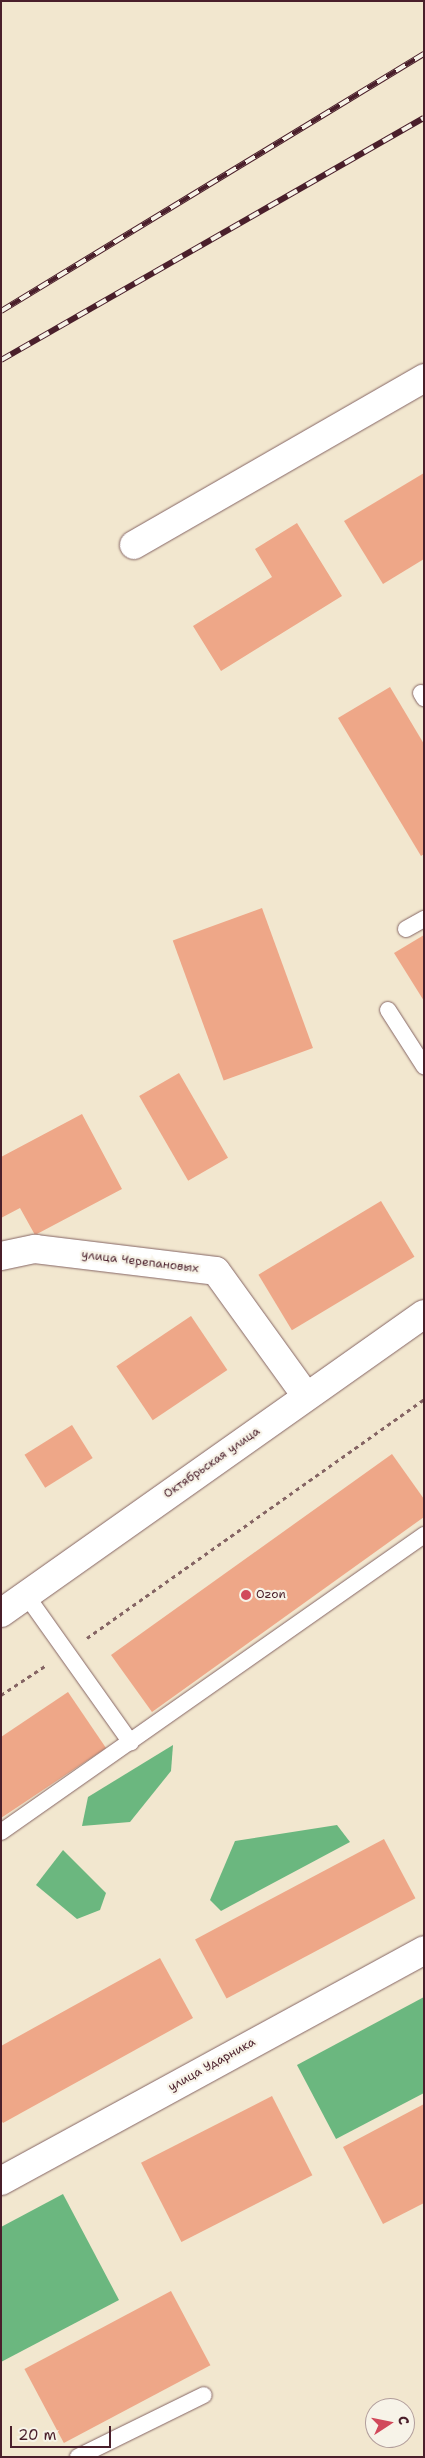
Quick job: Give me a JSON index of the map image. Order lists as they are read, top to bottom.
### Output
{
  "streets": {
    "street": ["улица Черепановых", "Октябрьская улица", "улица Ударника"]
  },
  "crossings": [
    ["улица Черепановых", "Октябрьская улица"]
  ],
  "places": ["Ozon"],
  "scale_bar": "20 m",
  "north": "right"
}
